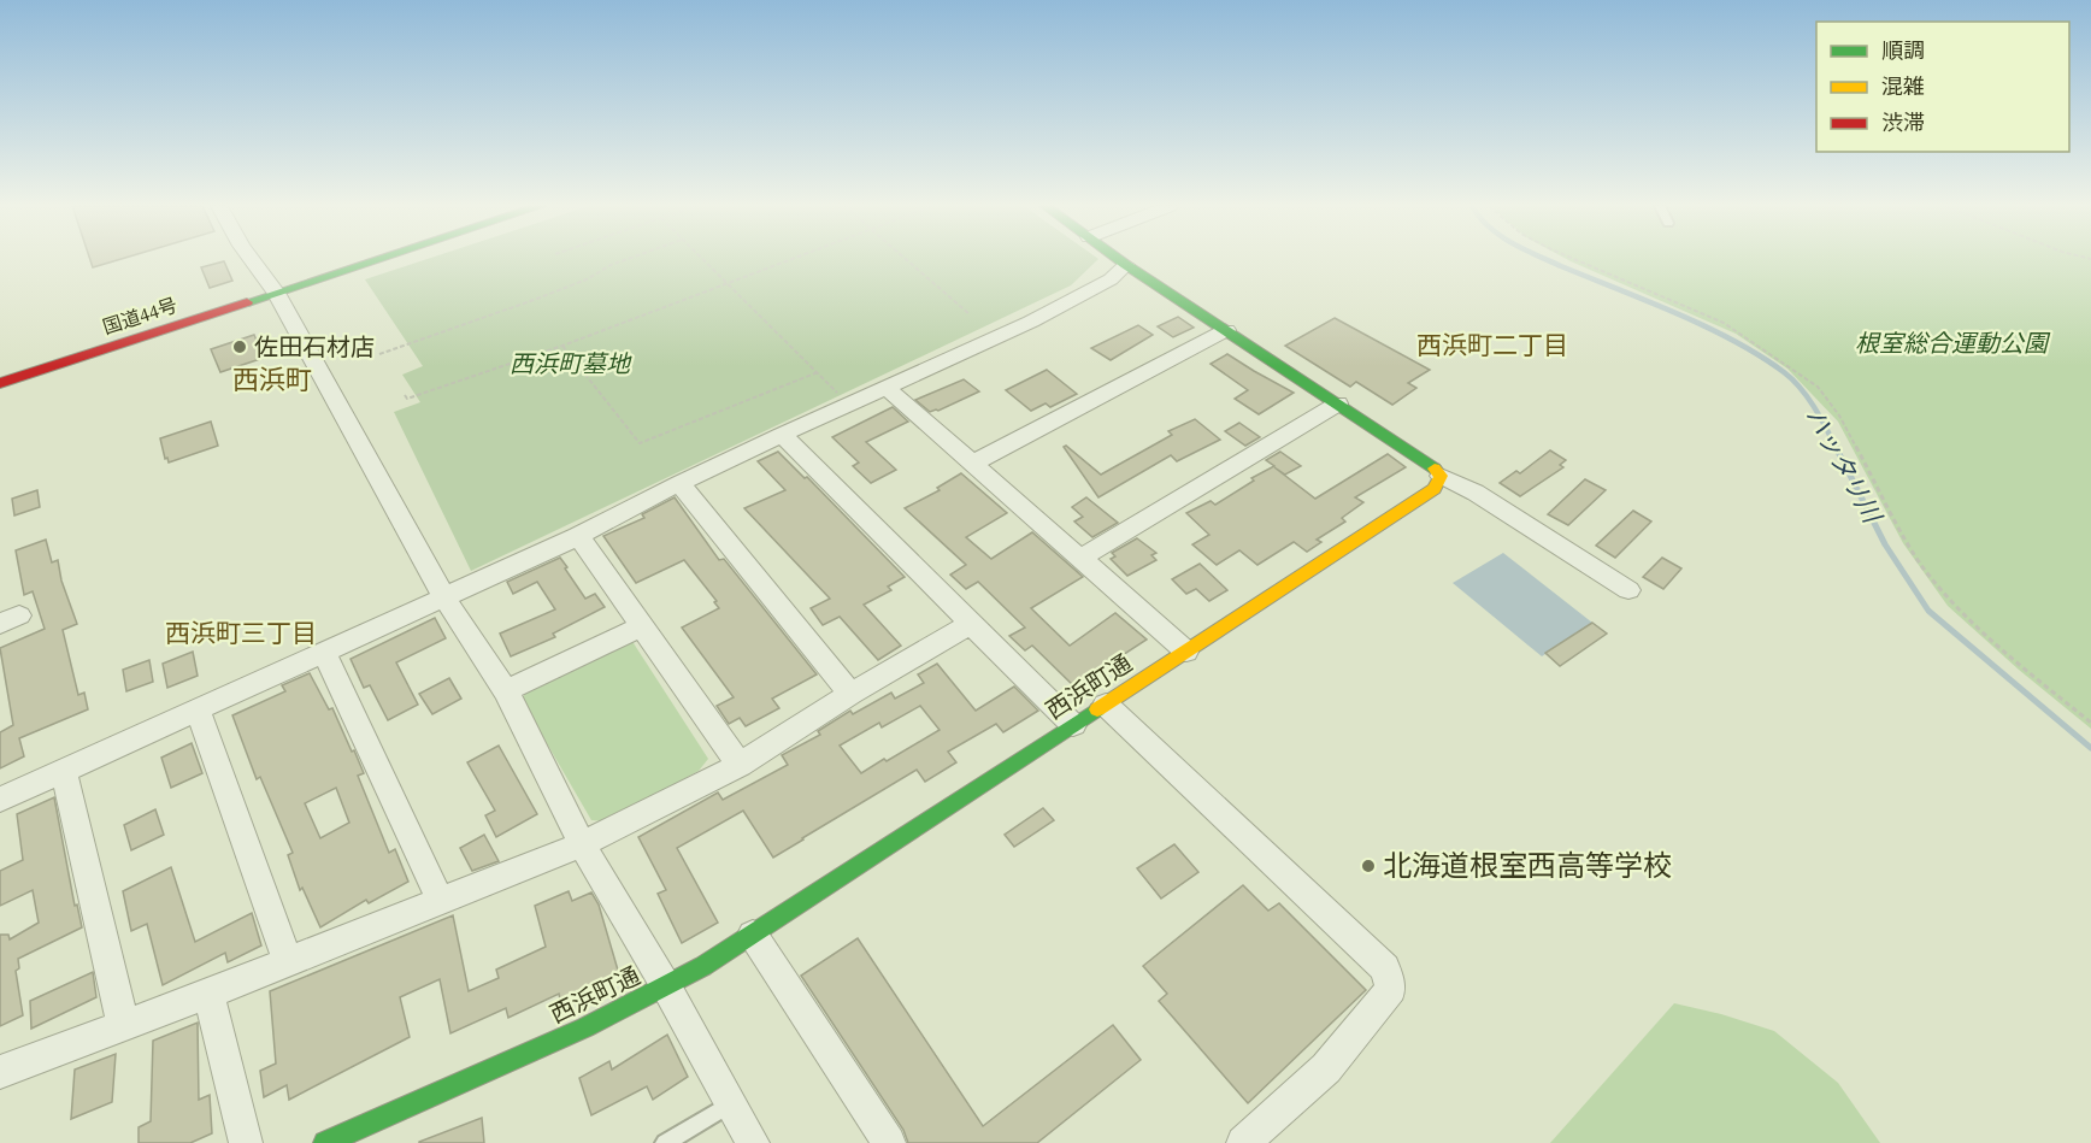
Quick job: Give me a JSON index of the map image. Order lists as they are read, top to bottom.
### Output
{
  "streets": {
    "main road": ["国道44号", "西浜町通"]
  },
  "districts": ["西浜町二丁目", "西浜町", "西浜町三丁目"],
  "water": ["ハッタリ川"],
  "parks": ["根室総合運動公園", "西浜町墓地"],
  "places": ["佐田石材店", "北海道根室西高等学校"],
  "legend": ["順調", "混雑", "渋滞"]
}
